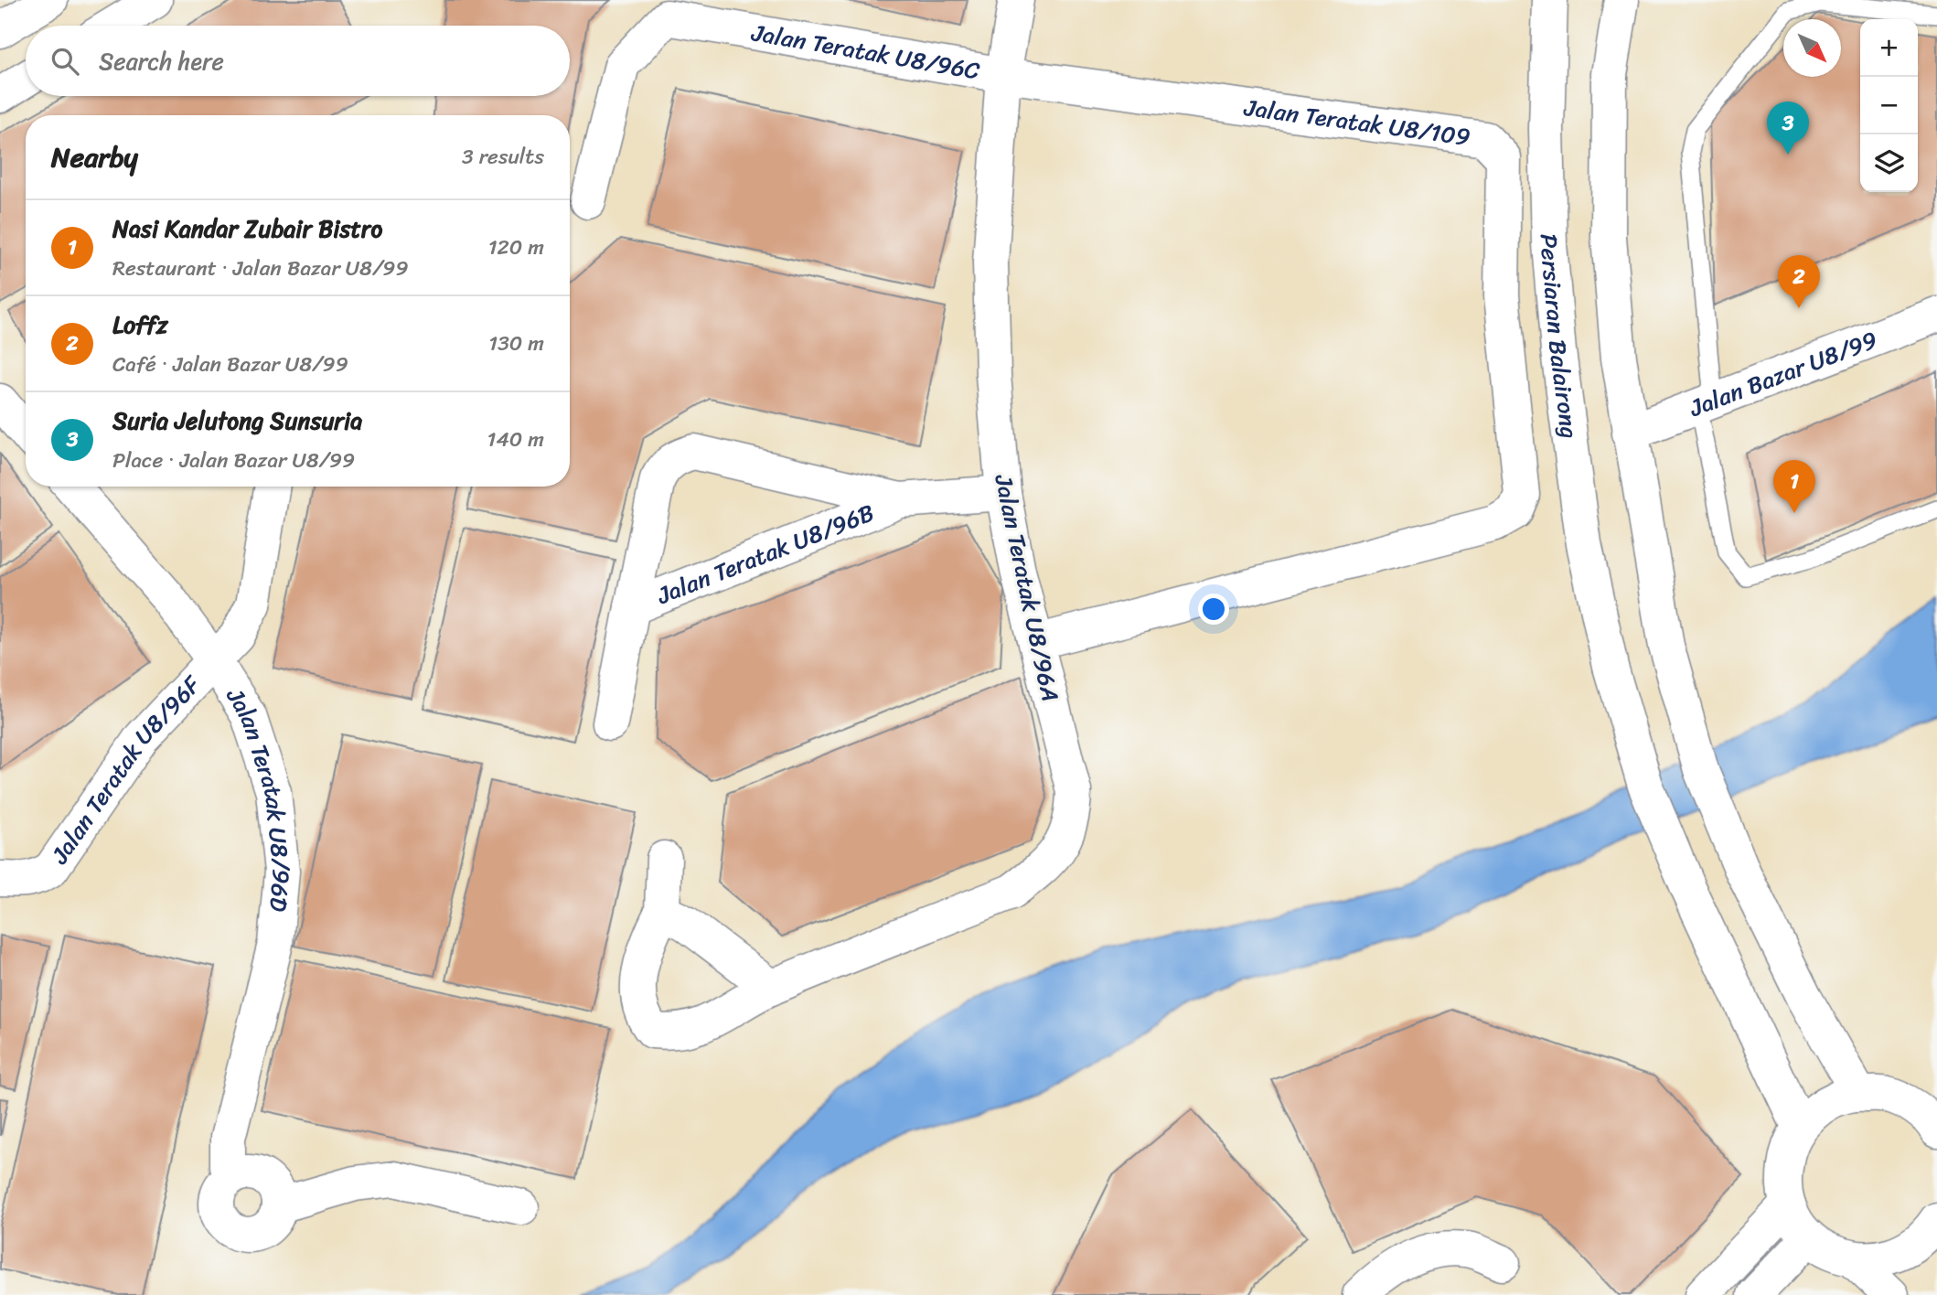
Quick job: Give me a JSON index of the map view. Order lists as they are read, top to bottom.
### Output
{
  "streets": {
    "street": [
      "Jalan Teratak U8/96C",
      "Jalan Teratak U8/109",
      "Persiaran Balairong",
      "Jalan Bazar U8/99",
      "Jalan Teratak U8/96B",
      "Jalan Teratak U8/96A",
      "Jalan Teratak U8/96F",
      "Jalan Teratak U8/96D"
    ]
  },
  "crossings": [
    ["Jalan Teratak U8/96C", "Jalan Teratak U8/109"],
    ["Jalan Teratak U8/96C", "Jalan Teratak U8/96A"],
    ["Jalan Teratak U8/109", "Jalan Teratak U8/96A"],
    ["Jalan Teratak U8/96B", "Jalan Teratak U8/96A"],
    ["Jalan Teratak U8/96F", "Jalan Teratak U8/96D"]
  ],
  "north": "bottom right",
  "page": {
    "map_buttons": ["+", "−"],
    "search": "Search here",
    "pins": ["3", "2", "1"],
    "heading": ["Nearby", "3 results"],
    "list": [
      {
        "mark": "1",
        "name": "Nasi Kandar Zubair Bistro",
        "note": "Restaurant · Jalan Bazar U8/99",
        "value": "120 m"
      },
      {
        "mark": "2",
        "name": "Loffz",
        "note": "Café · Jalan Bazar U8/99",
        "value": "130 m"
      },
      {
        "mark": "3",
        "name": "Suria Jelutong Sunsuria",
        "note": "Place · Jalan Bazar U8/99",
        "value": "140 m"
      }
    ]
  }
}
